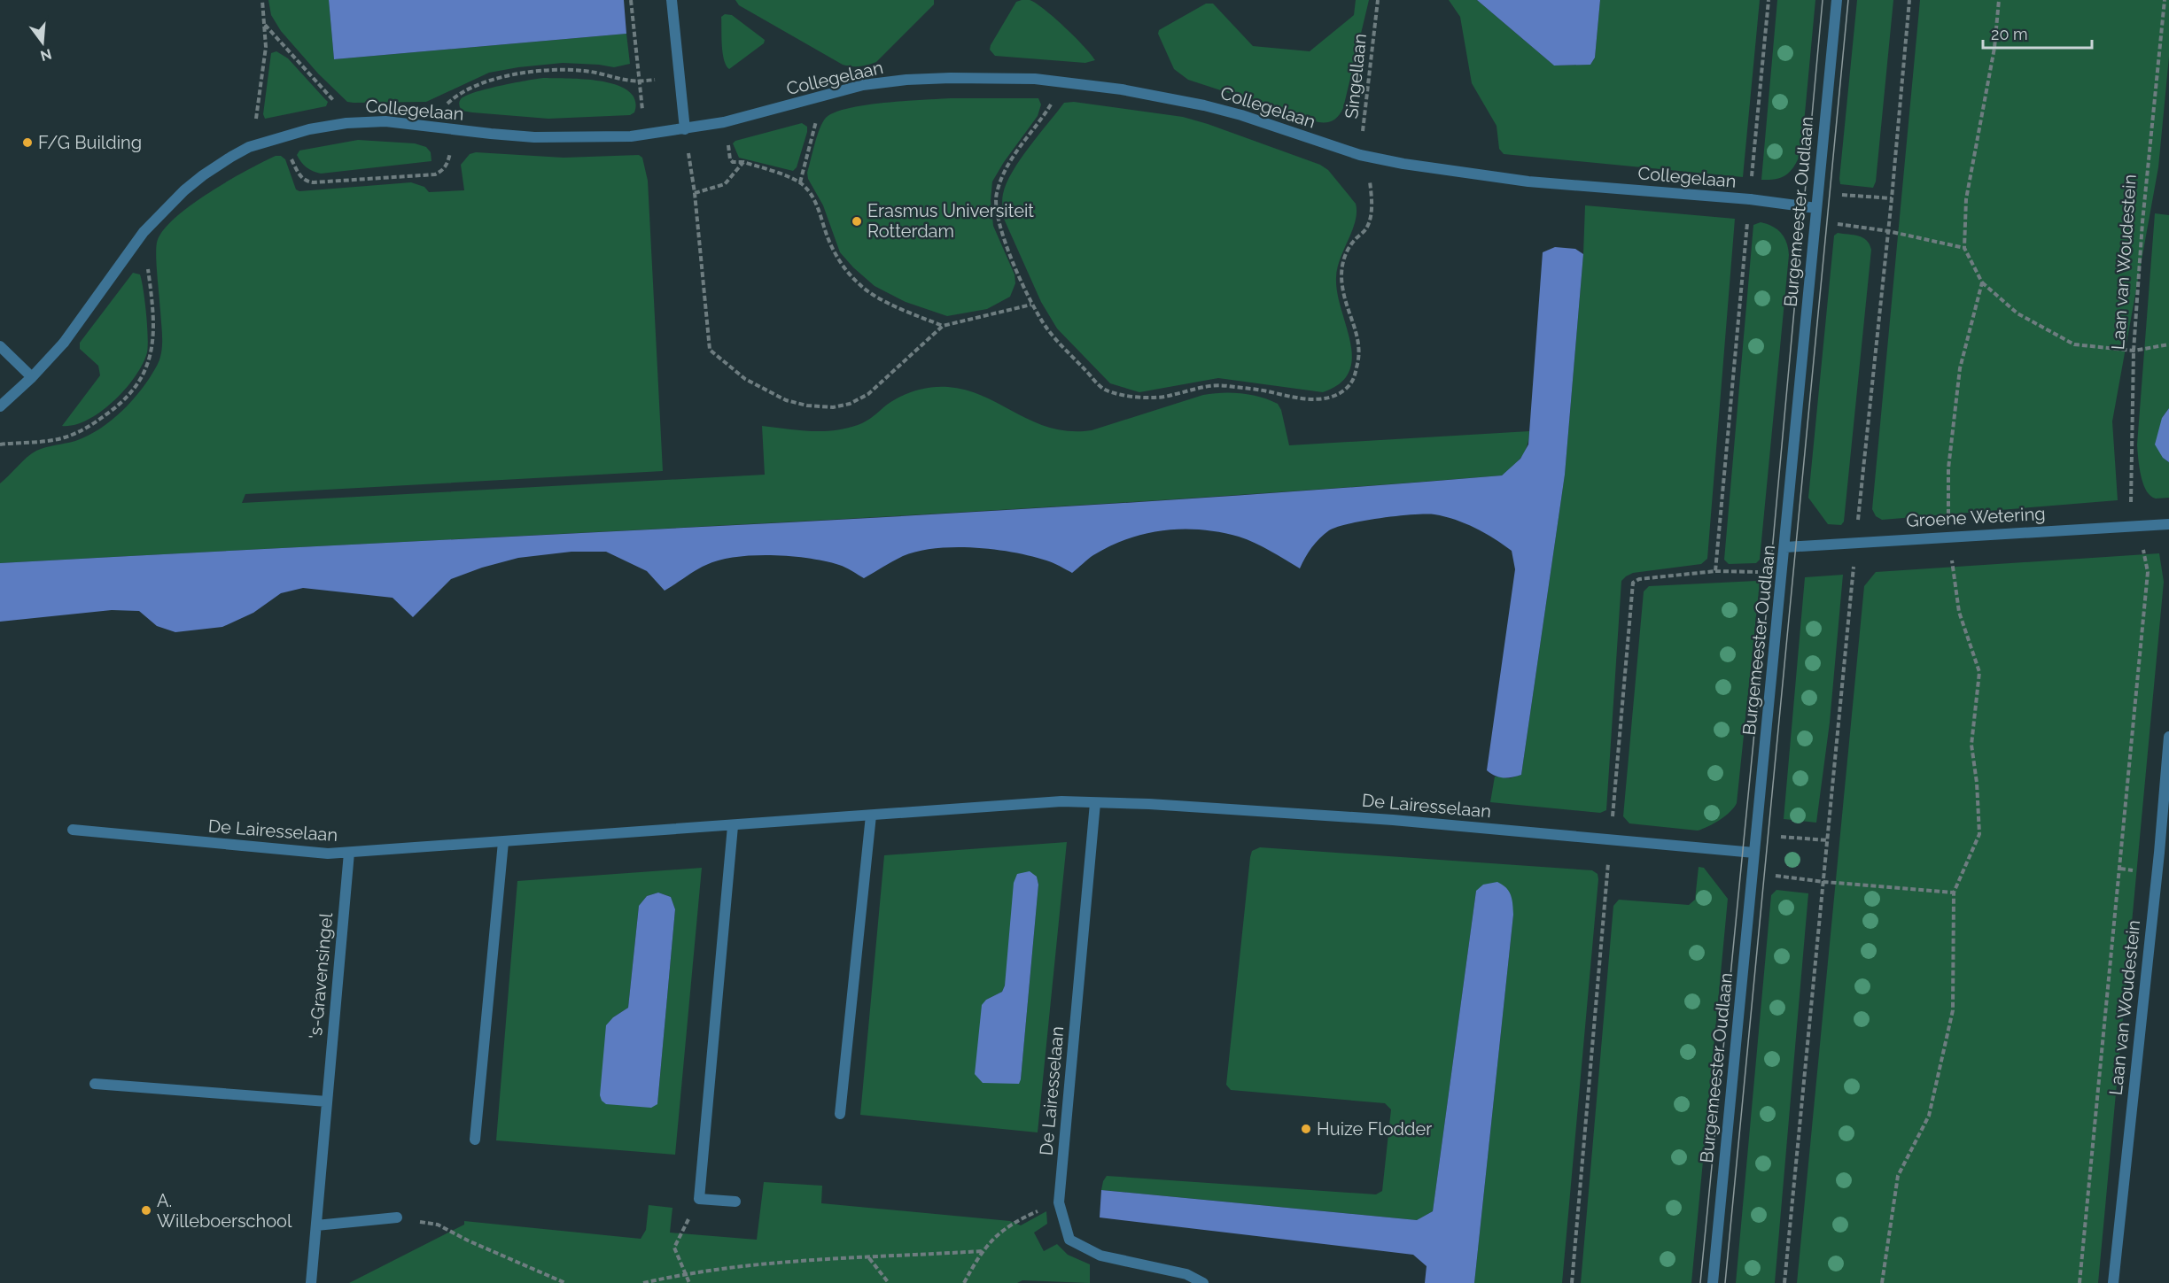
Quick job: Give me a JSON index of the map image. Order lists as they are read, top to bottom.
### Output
{
  "streets": {
    "street": [
      "Collegelaan",
      "Burgemeester Oudlaan",
      "Laan van Woudestein",
      "Groene Wetering",
      "De Lairesselaan",
      "'s-Gravensingel"
    ],
    "path": ["Singellaan"]
  },
  "crossings": [
    ["Singellaan", "Collegelaan"],
    ["Collegelaan", "Burgemeester Oudlaan"],
    ["Burgemeester Oudlaan", "Groene Wetering"],
    ["Burgemeester Oudlaan", "De Lairesselaan"],
    ["Laan van Woudestein", "Groene Wetering"],
    ["De Lairesselaan", "'s-Gravensingel"]
  ],
  "places": [
    "F/G Building",
    "Erasmus Universiteit Rotterdam",
    "Huize Flodder",
    "A. Willeboerschool"
  ],
  "scale_bar": "20 m",
  "north": "bottom"
}
